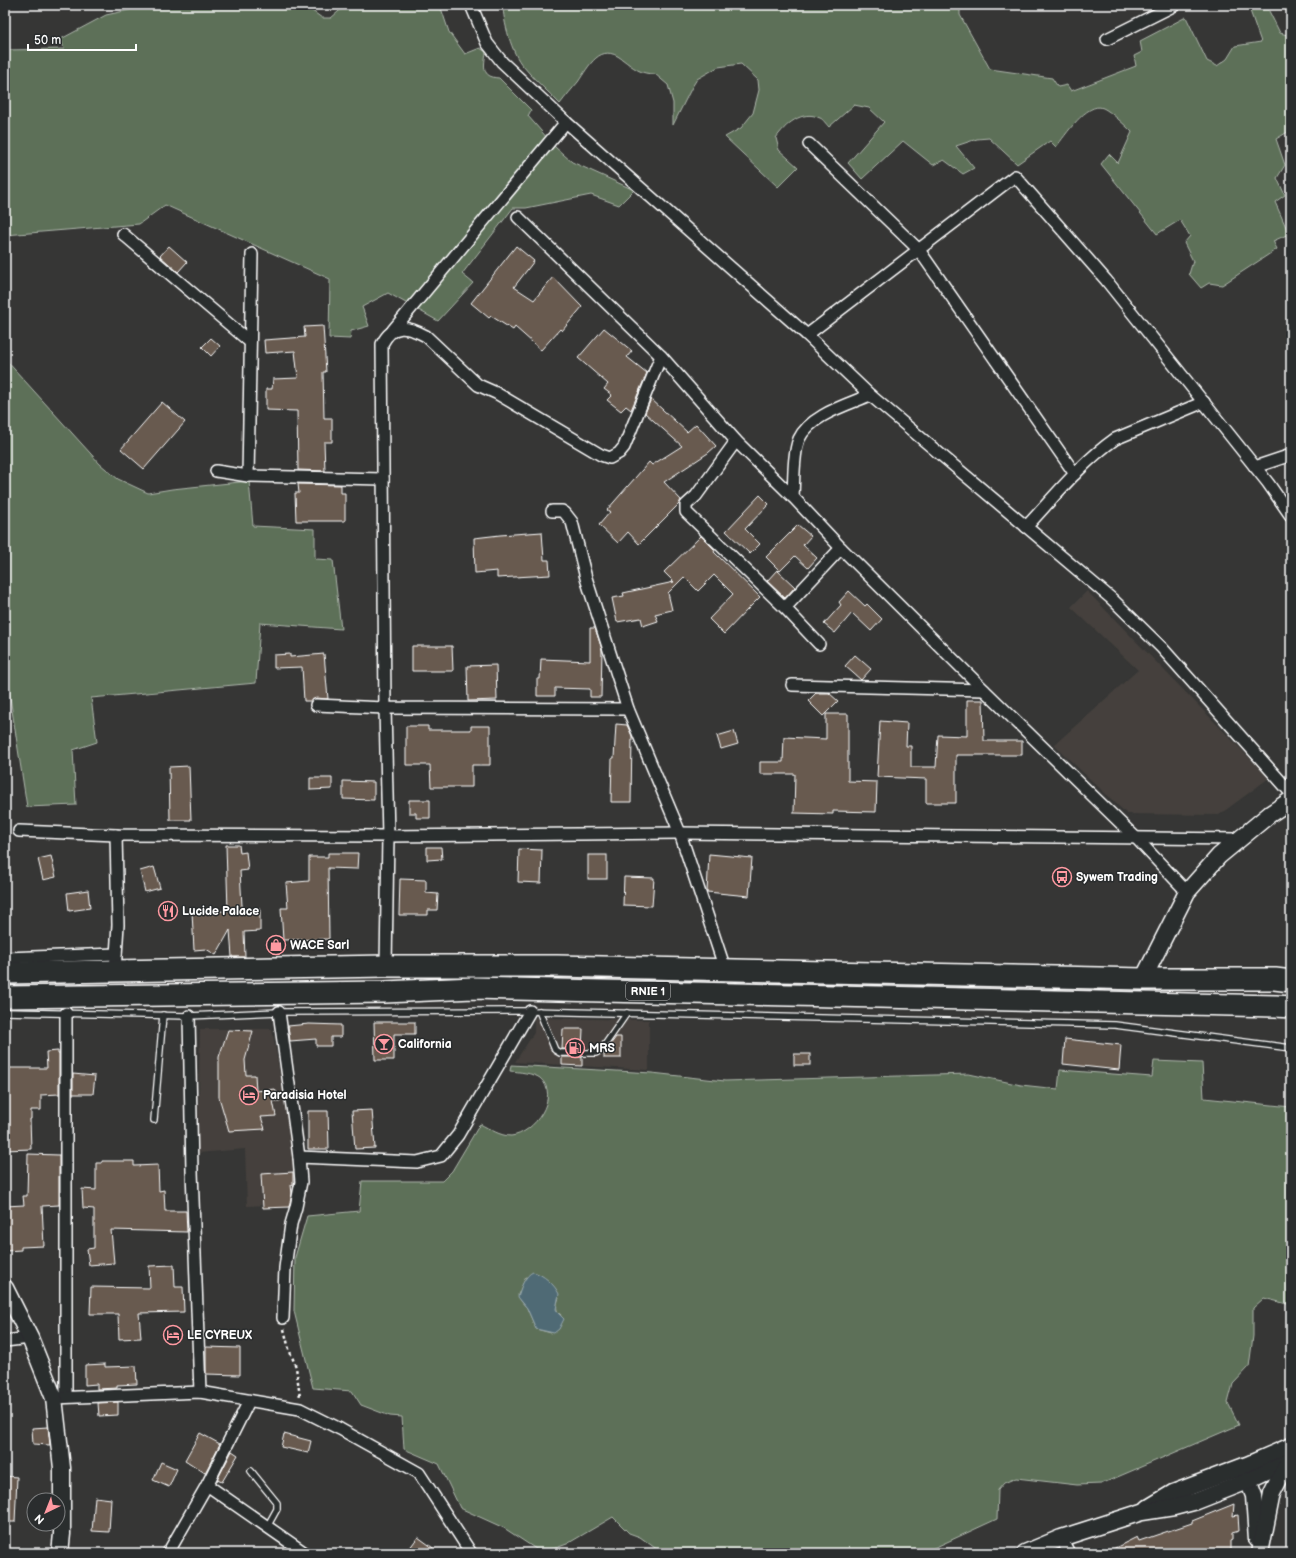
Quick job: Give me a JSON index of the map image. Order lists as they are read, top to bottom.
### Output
{
  "streets": {
    "highway": ["RNIE 1"]
  },
  "places": {
    "bus stop": ["Sywem Trading"],
    "restaurant": ["Lucide Palace"],
    "shop": ["WACE Sarl"],
    "bar": ["California"],
    "fuel station": ["MRS"],
    "hotel": ["Paradisia Hotel", "LE CYREUX"]
  },
  "scale_bar": "50 m",
  "north": "bottom left"
}
